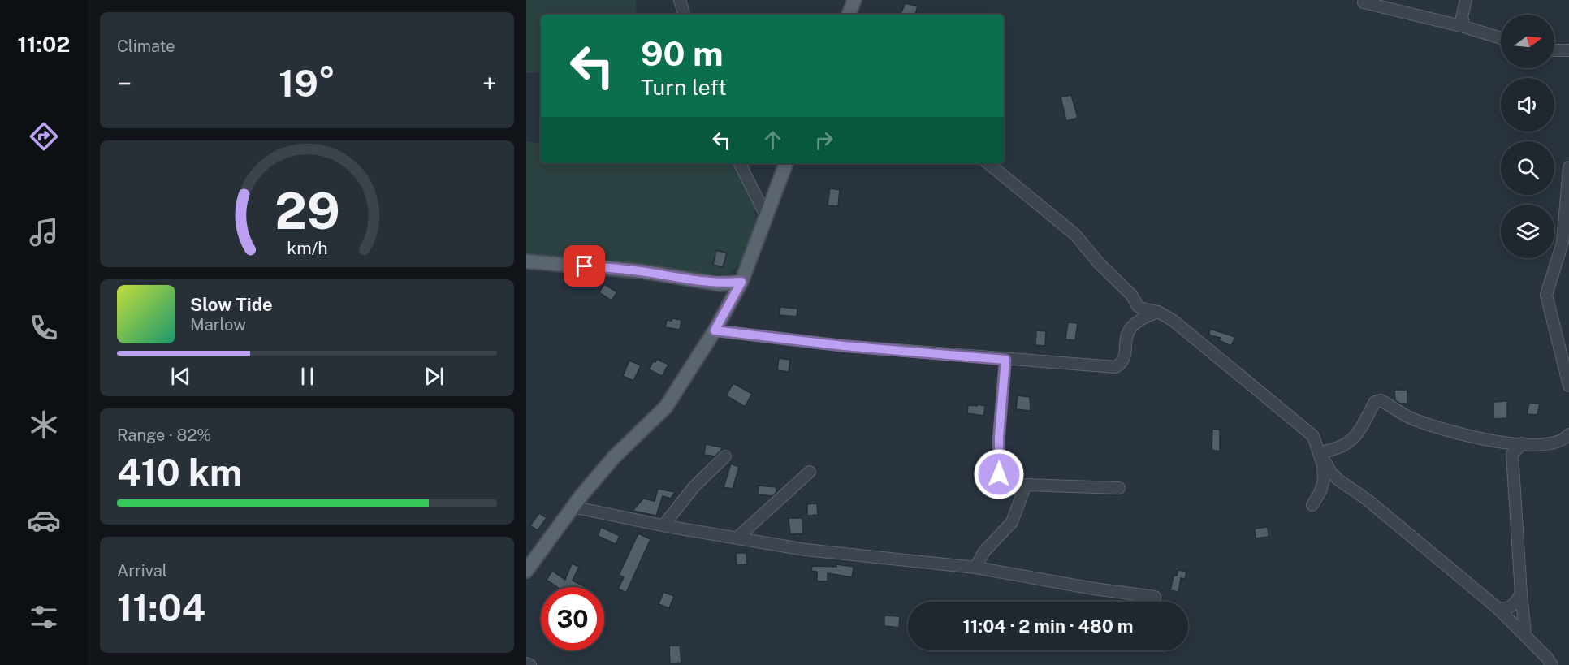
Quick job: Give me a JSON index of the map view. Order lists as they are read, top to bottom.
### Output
{
  "north": "right",
  "page": {
    "tabs": "11:02",
    "tile": [
      "Climate",
      ["Range · 82%", "410 km"],
      ["Arrival", "11:04"]
    ],
    "turn": ["90 m", "Turn left"],
    "heat": ["−", "19°", "+"],
    "song": ["Slow Tide", "Marlow"],
    "limit": "30",
    "trip": "11:04 · 2 min · 480 m",
    "gauge": ["29", "km/h"]
  }
}
